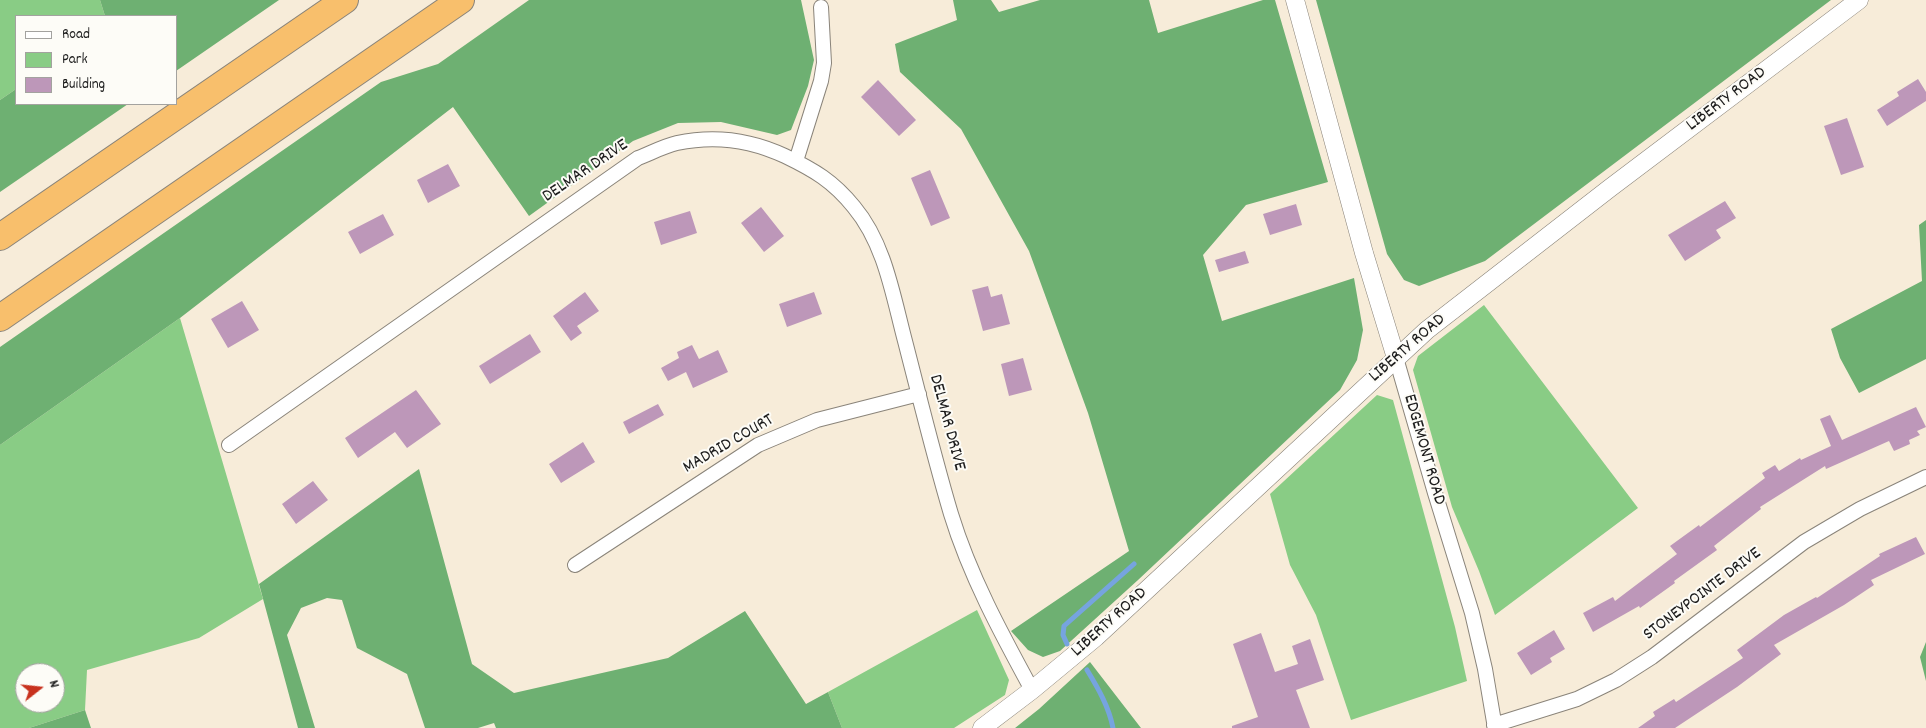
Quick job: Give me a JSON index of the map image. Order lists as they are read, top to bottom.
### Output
{
  "streets": {
    "street": [
      "LIBERTY ROAD",
      "DELMAR DRIVE",
      "MADRID COURT",
      "EDGEMONT ROAD",
      "STONEYPOINTE DRIVE"
    ]
  },
  "crossings": [
    ["LIBERTY ROAD", "DELMAR DRIVE"],
    ["LIBERTY ROAD", "EDGEMONT ROAD"],
    ["DELMAR DRIVE", "MADRID COURT"],
    ["EDGEMONT ROAD", "STONEYPOINTE DRIVE"]
  ],
  "legend": ["Road", "Park", "Building"],
  "north": "right"
}
